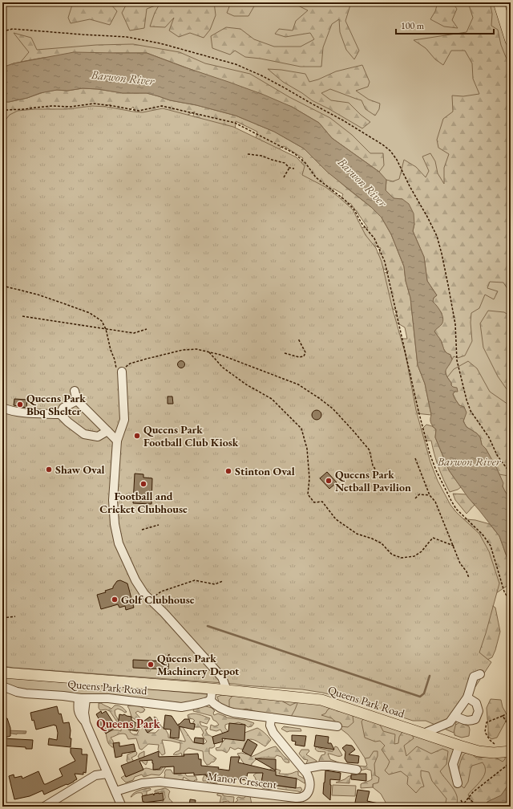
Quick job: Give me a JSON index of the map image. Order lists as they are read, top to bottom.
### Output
{
  "streets": {
    "main road": ["Queens Park Road"],
    "street": ["Manor Crescent"]
  },
  "districts": ["Queens Park"],
  "water": ["Barwon River"],
  "places": [
    "Queens Park Bbq Shelter",
    "Queens Park Football Club Kiosk",
    "Shaw Oval",
    "Stinton Oval",
    "Queens Park Netball Pavilion",
    "Football and Cricket Clubhouse",
    "Golf Clubhouse",
    "Queens Park Machinery Depot"
  ],
  "scale_bar": "100 m"
}
